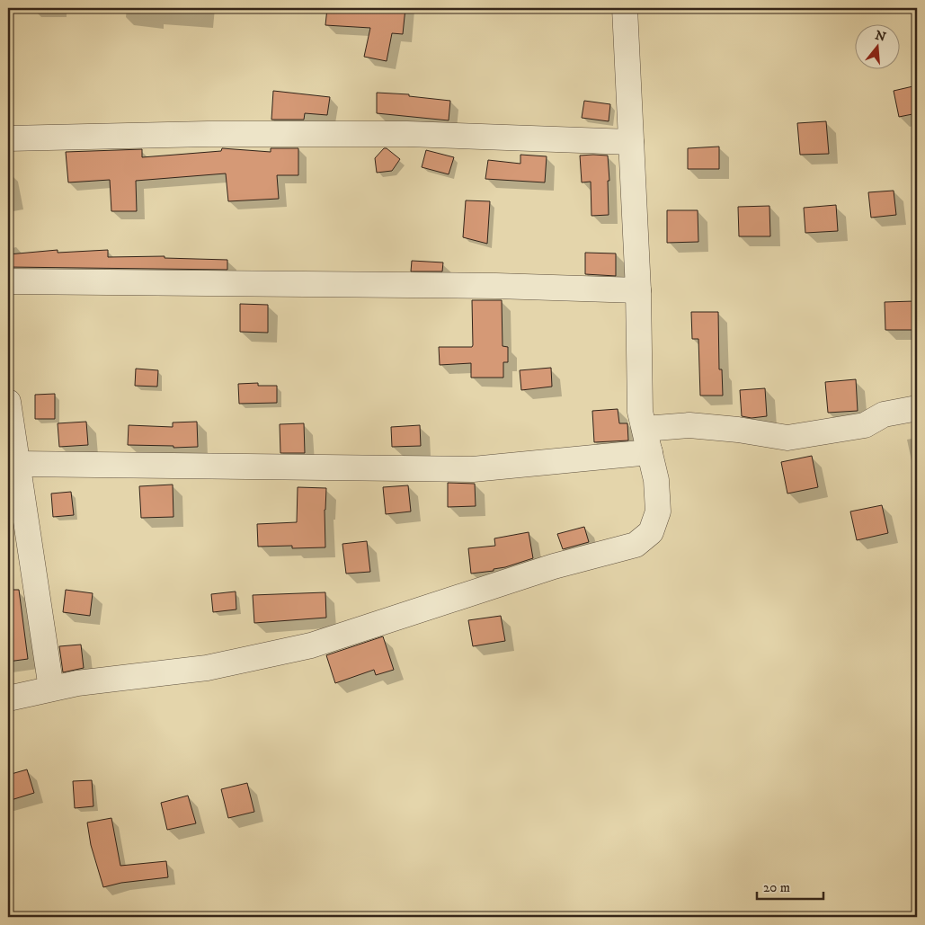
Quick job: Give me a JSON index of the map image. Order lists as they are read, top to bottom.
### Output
{
  "scale_bar": "20 m",
  "north": "top"
}
